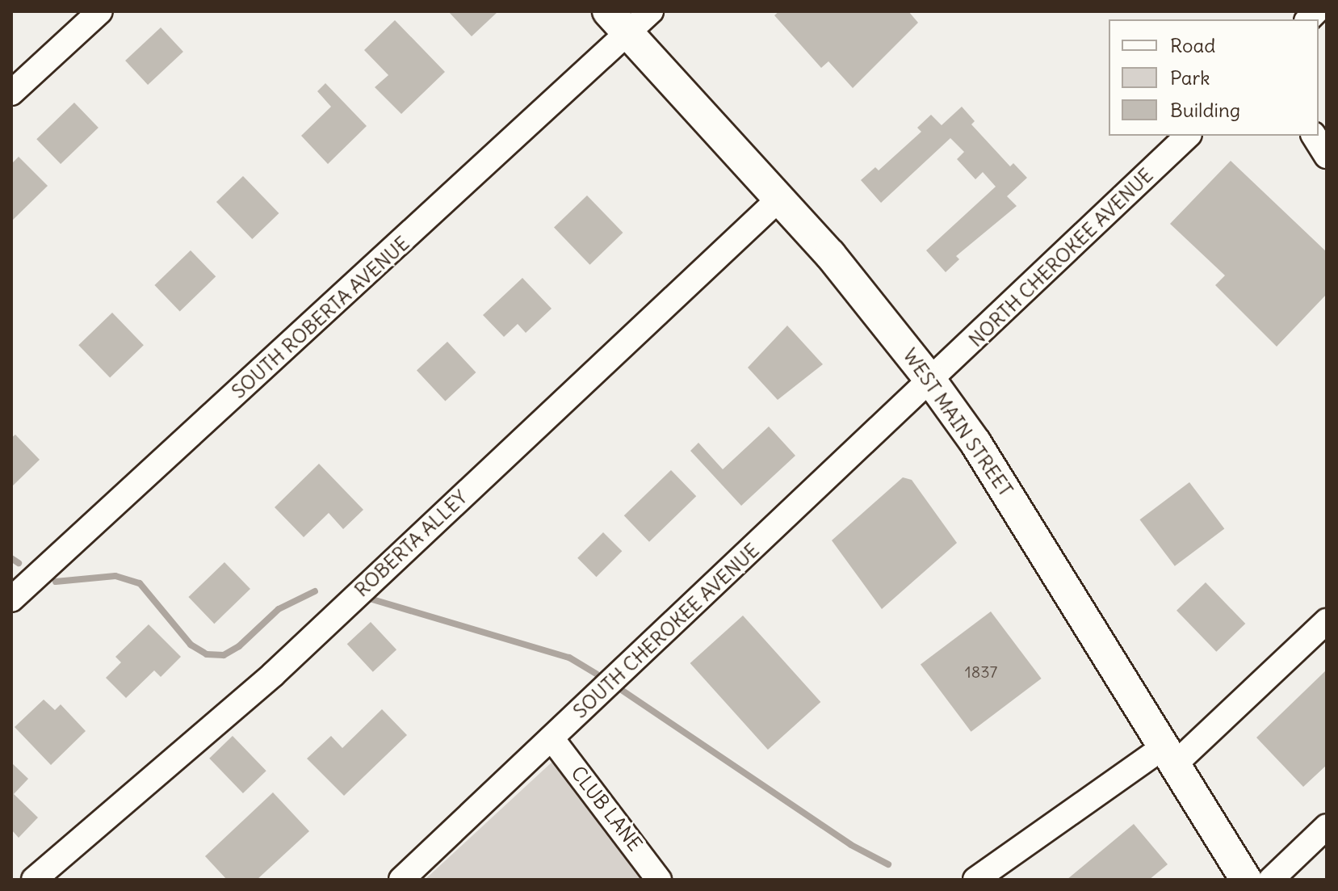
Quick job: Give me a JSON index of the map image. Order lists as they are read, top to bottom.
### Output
{
  "streets": {
    "main road": ["WEST MAIN STREET"],
    "street": [
      "NORTH CHEROKEE AVENUE",
      "SOUTH ROBERTA AVENUE",
      "ROBERTA ALLEY",
      "SOUTH CHEROKEE AVENUE",
      "CLUB LANE"
    ]
  },
  "crossings": [
    ["NORTH CHEROKEE AVENUE", "WEST MAIN STREET"],
    ["NORTH CHEROKEE AVENUE", "SOUTH CHEROKEE AVENUE"],
    ["SOUTH ROBERTA AVENUE", "WEST MAIN STREET"],
    ["WEST MAIN STREET", "ROBERTA ALLEY"],
    ["WEST MAIN STREET", "SOUTH CHEROKEE AVENUE"],
    ["SOUTH CHEROKEE AVENUE", "CLUB LANE"]
  ],
  "house_numbers": ["1837"],
  "legend": ["Road", "Park", "Building"]
}
